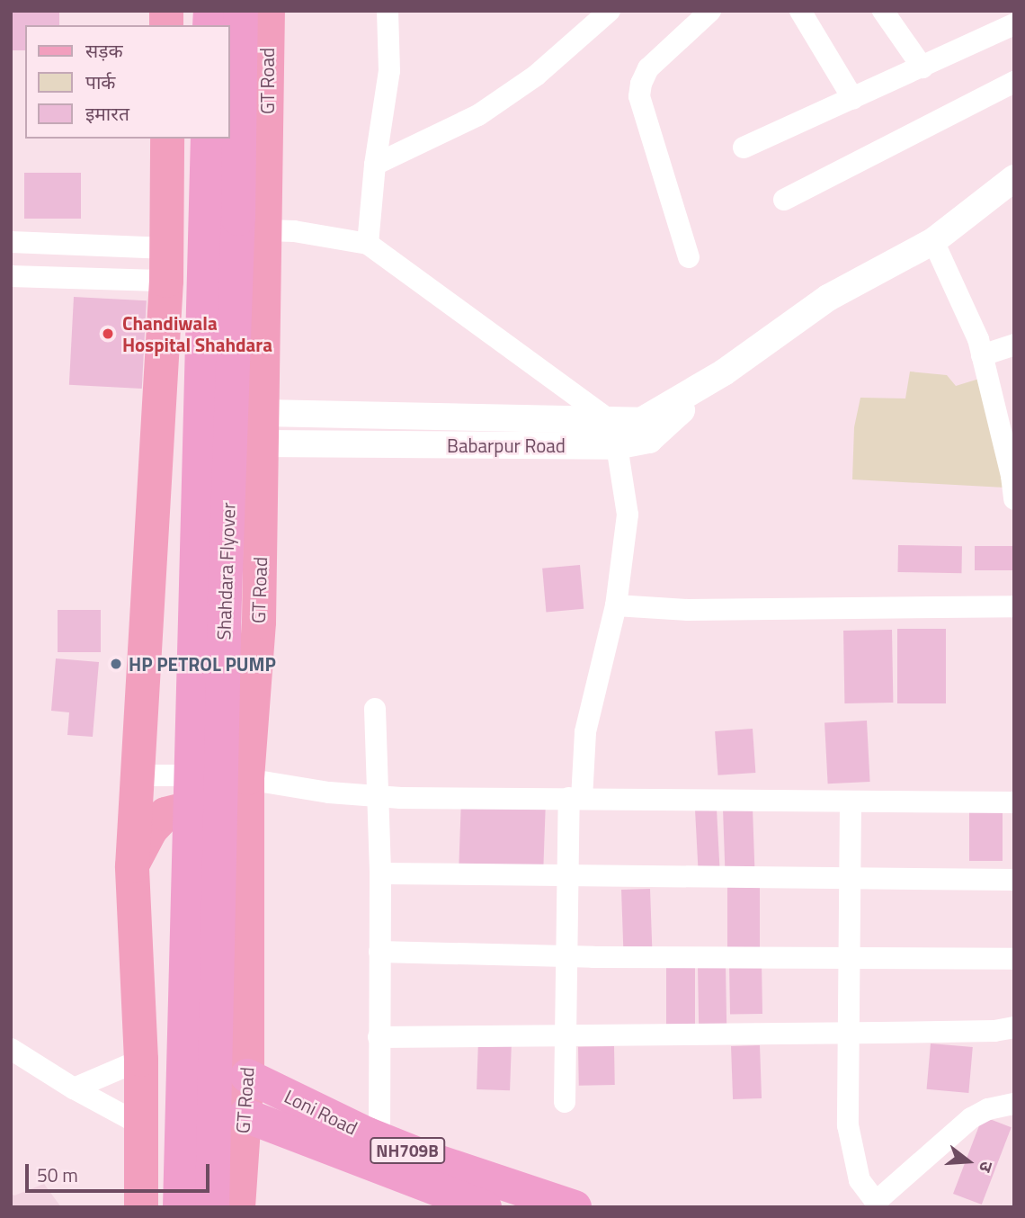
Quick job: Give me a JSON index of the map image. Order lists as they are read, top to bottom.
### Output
{
  "streets": {
    "highway": ["Shahdara Flyover", "Loni Road", "NH709B"],
    "main road": ["GT Road"],
    "street": ["Babarpur Road"]
  },
  "crossings": [
    ["GT Road", "Babarpur Road"],
    ["GT Road", "Loni Road"]
  ],
  "places": ["Chandiwala Hospital Shahdara", "HP PETROL PUMP"],
  "legend": ["सड़क", "पार्क", "इमारत"],
  "scale_bar": "50 m",
  "north": "right"
}
